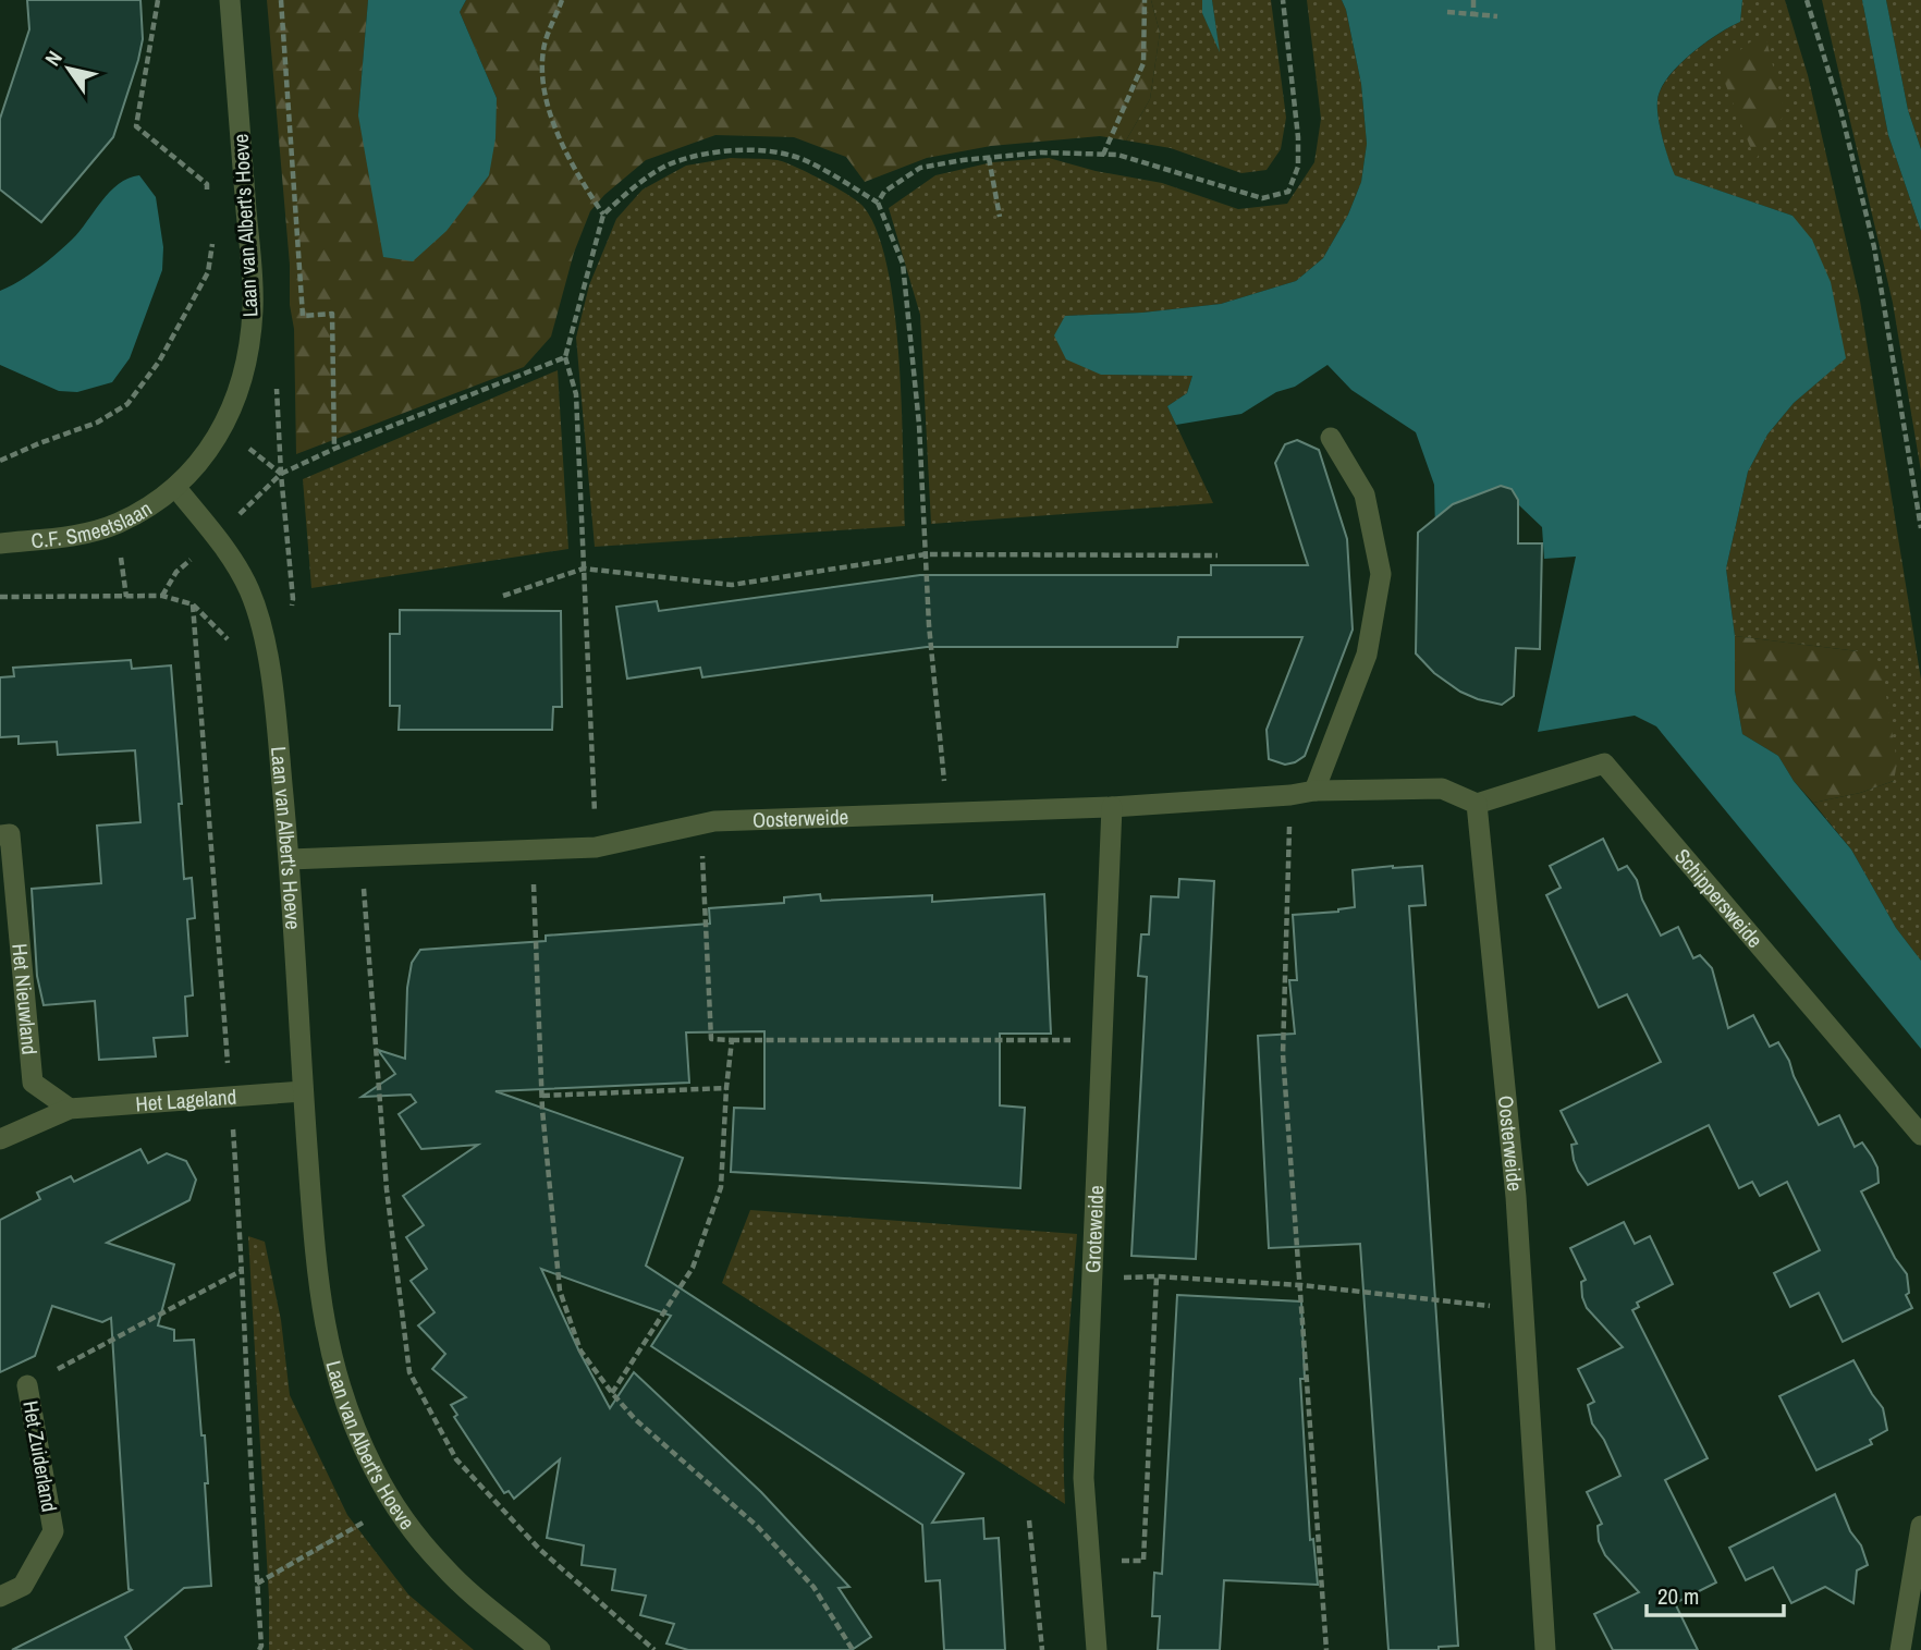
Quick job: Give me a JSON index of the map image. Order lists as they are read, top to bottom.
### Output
{
  "streets": {
    "street": [
      "Laan van Albert's Hoeve",
      "C.F. Smeetslaan",
      "Oosterweide",
      "Schippersweide",
      "Het Nieuwland",
      "Het Lageland",
      "Groteweide",
      "Het Zuiderland"
    ]
  },
  "crossings": [
    ["Laan van Albert's Hoeve", "C.F. Smeetslaan"],
    ["Laan van Albert's Hoeve", "Oosterweide"],
    ["Laan van Albert's Hoeve", "Het Lageland"],
    ["Oosterweide", "Schippersweide"],
    ["Oosterweide", "Groteweide"],
    ["Het Nieuwland", "Het Lageland"]
  ],
  "scale_bar": "20 m",
  "north": "top left"
}
